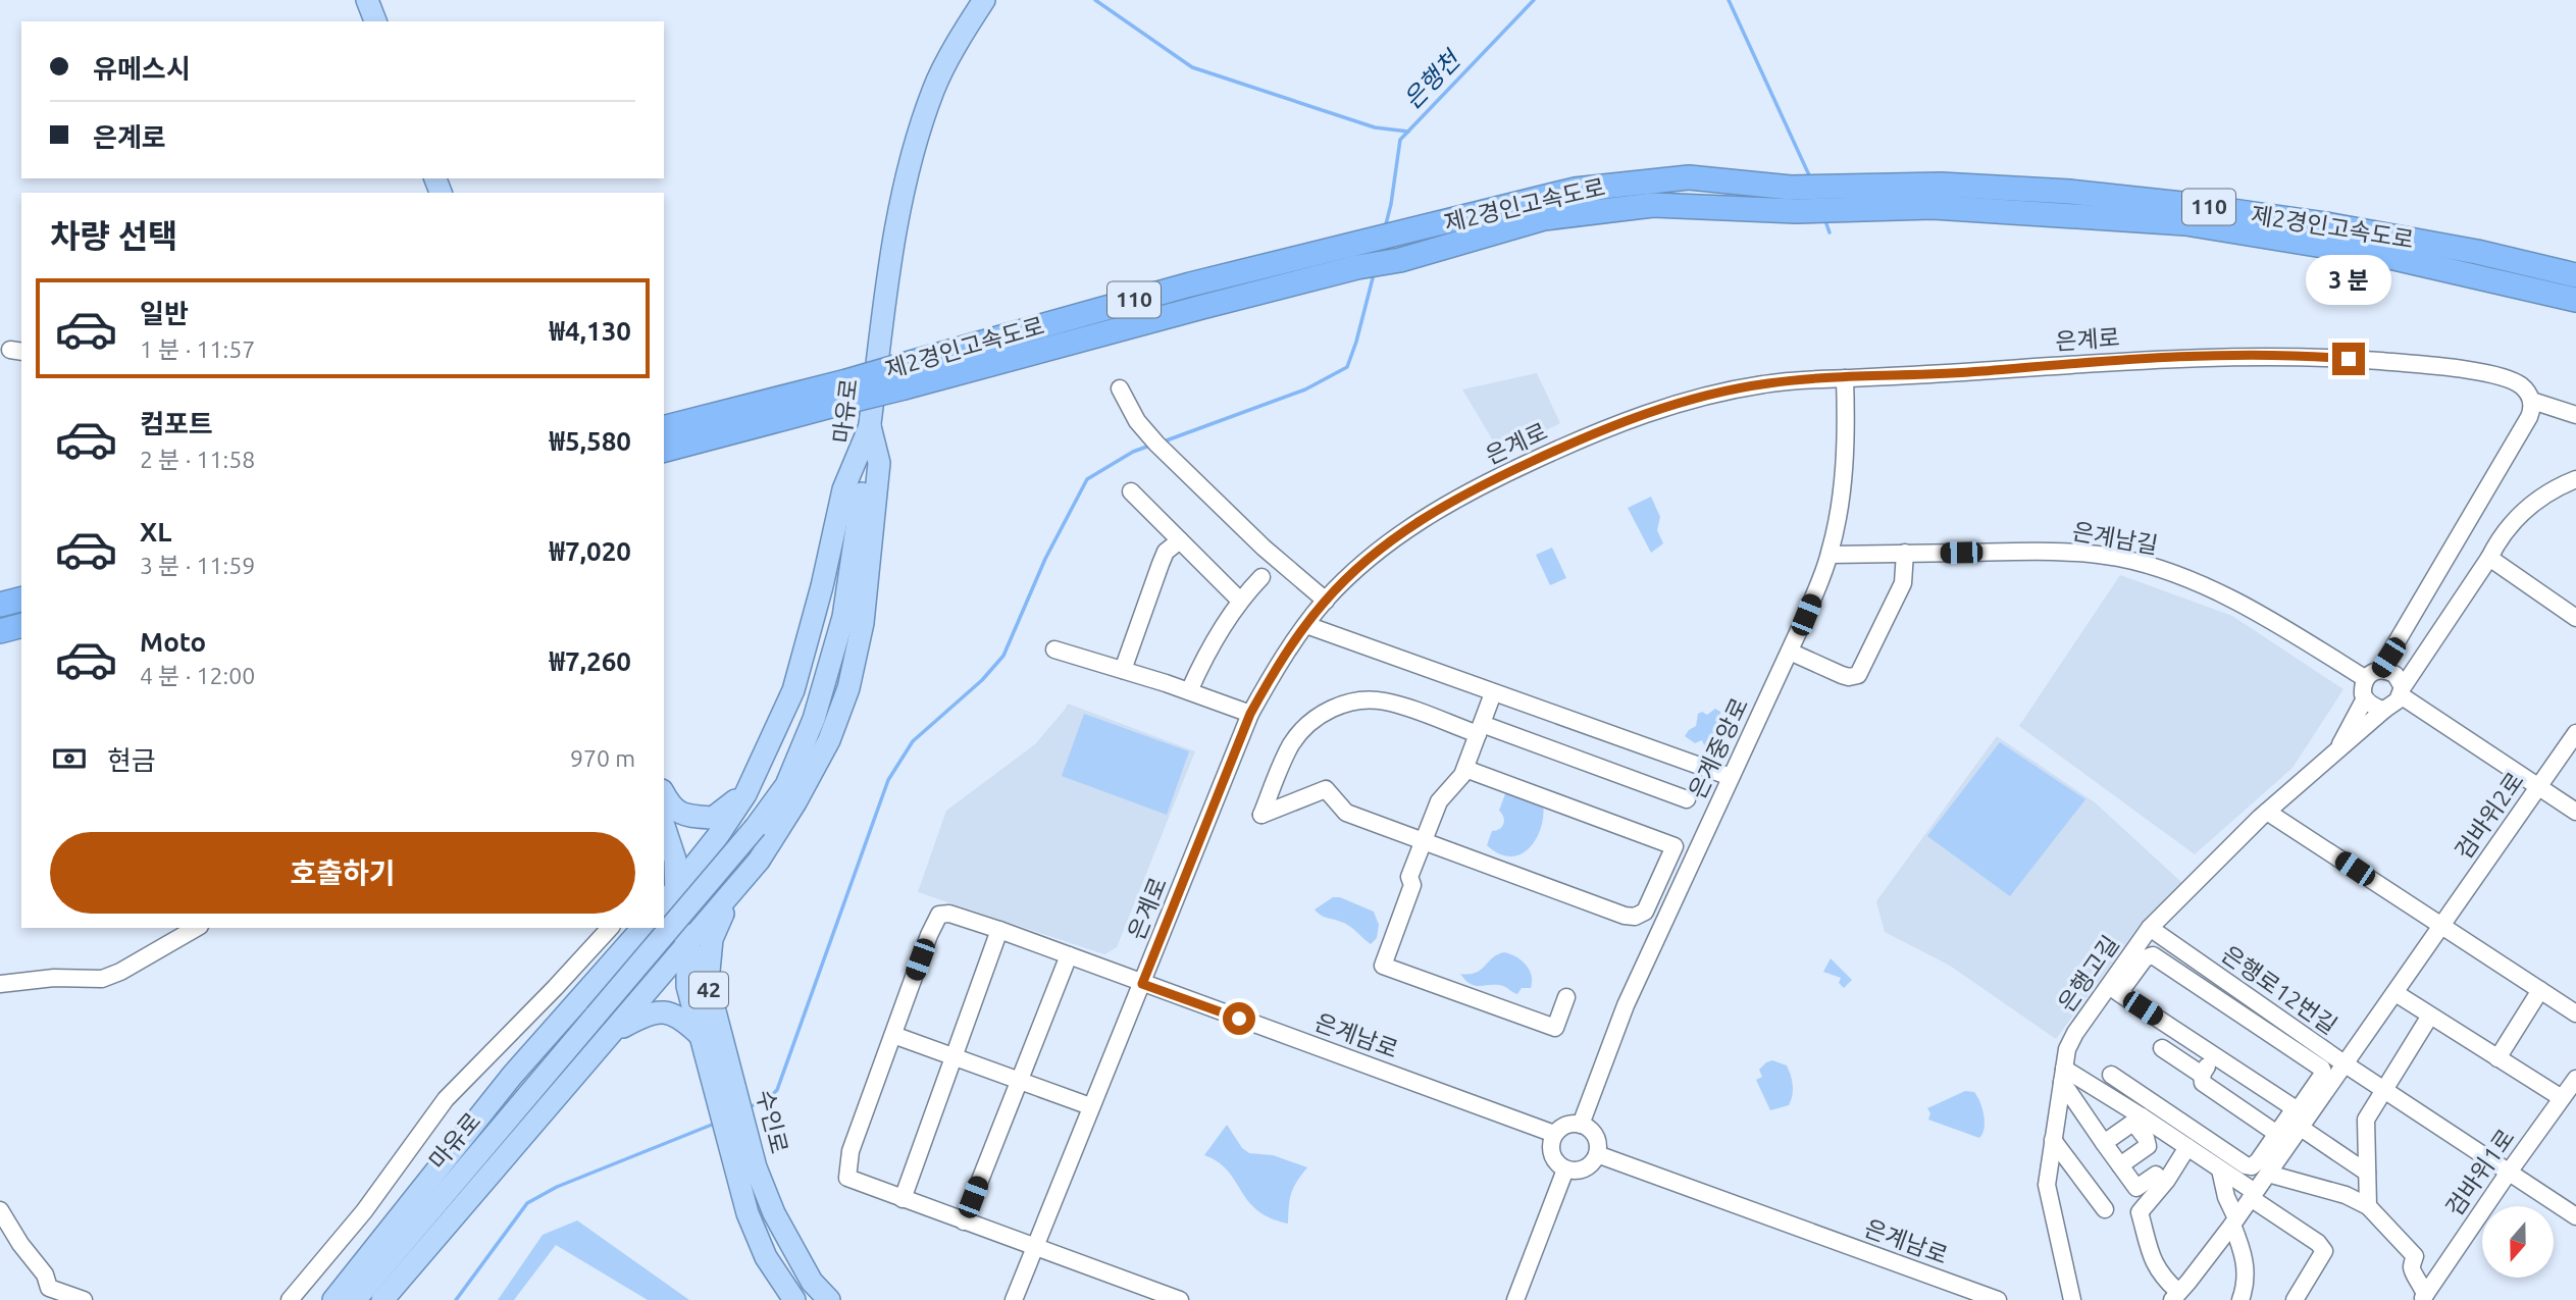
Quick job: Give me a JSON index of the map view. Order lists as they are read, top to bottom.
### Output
{
  "streets": {
    "highway": ["제2경인고속도로", "110"],
    "main road": ["마유로", "42", "수인로"],
    "street": [
      "은계로",
      "은계남길",
      "은계중앙로",
      "검바위2로",
      "은행고길",
      "은행로12번길",
      "은계남로",
      "검바위1로"
    ]
  },
  "crossings": [
    ["은계로", "은계중앙로"],
    ["은계로", "은계남로"],
    ["은계남길", "은계중앙로"],
    ["은계남길", "은행고길"],
    ["은계중앙로", "은계남로"],
    ["검바위2로", "은행로12번길"],
    ["은행고길", "은행로12번길"],
    ["은행로12번길", "검바위1로"]
  ],
  "water": ["은행천"],
  "north": "bottom",
  "page": {
    "banner": ["유메스시", "은계로"],
    "heading": "차량 선택",
    "bubble": "3 분",
    "list": [
      {
        "name": "일반",
        "note": "1 분 · 11:57",
        "value": "₩4,130"
      },
      {
        "name": "컴포트",
        "note": "2 분 · 11:58",
        "value": "₩5,580"
      },
      {
        "name": "XL",
        "note": "3 분 · 11:59",
        "value": "₩7,020"
      },
      {
        "name": "Moto",
        "note": "4 분 · 12:00",
        "value": "₩7,260"
      }
    ],
    "pay": ["현금", "970 m"],
    "buttons": "호출하기"
  }
}
